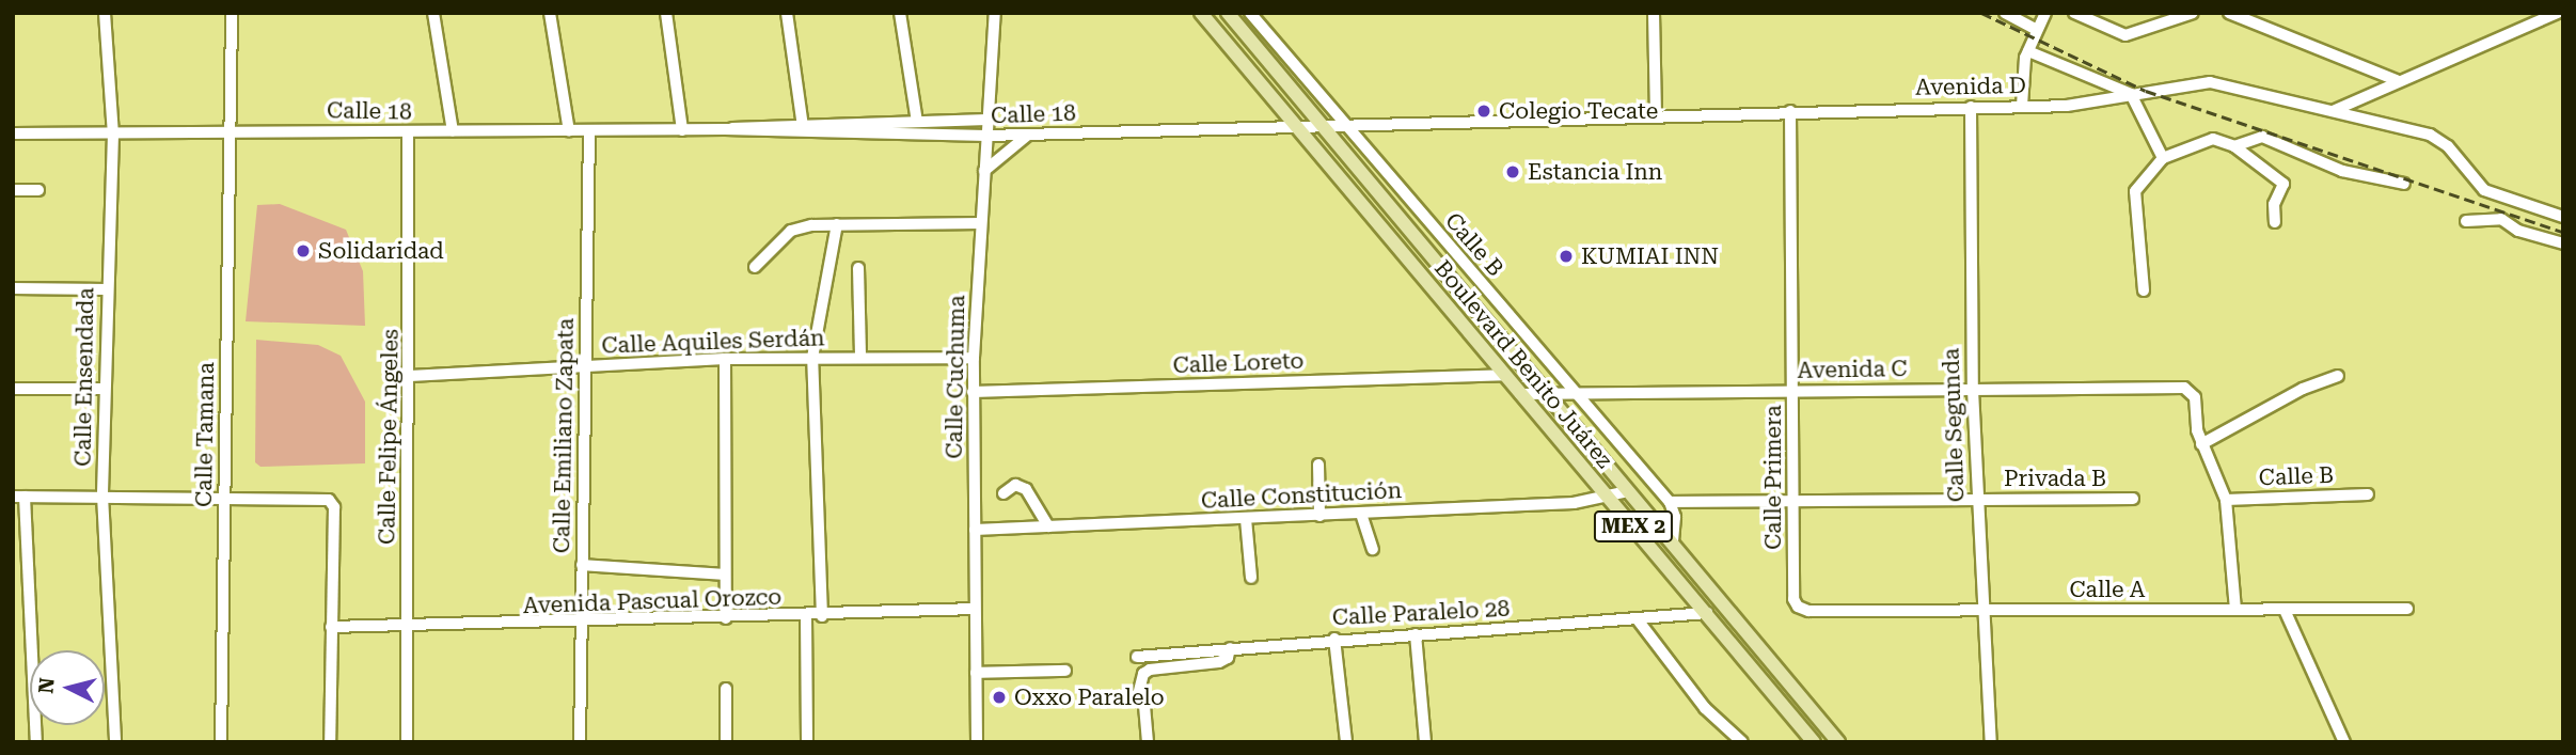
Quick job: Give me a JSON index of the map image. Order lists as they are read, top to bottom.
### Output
{
  "streets": {
    "main road": ["Boulevard Benito Juárez", "MEX 2"],
    "street": [
      "Avenida D",
      "Calle 18",
      "Calle B",
      "Calle Aquiles Serdán",
      "Calle Loreto",
      "Avenida C",
      "Calle Ensendada",
      "Calle Cuchuma",
      "Calle Segunda",
      "Calle Tamana",
      "Calle Emiliano Zapata",
      "Calle Felipe Ángeles",
      "Calle Primera",
      "Privada B",
      "Calle Constitución",
      "Calle A",
      "Avenida Pascual Orozco",
      "Calle Paralelo 28"
    ]
  },
  "crossings": [
    ["Avenida D", "Calle 18"],
    ["Avenida D", "Calle B"],
    ["Avenida D", "Calle Segunda"],
    ["Avenida D", "Calle Primera"],
    ["Calle 18", "Calle B"],
    ["Calle 18", "Boulevard Benito Juárez"],
    ["Calle 18", "Calle Ensendada"],
    ["Calle 18", "Calle Cuchuma"],
    ["Calle 18", "Calle Tamana"],
    ["Calle 18", "Calle Emiliano Zapata"],
    ["Calle 18", "Calle Felipe Ángeles"],
    ["Calle B", "Avenida C"],
    ["Calle Aquiles Serdán", "Calle Cuchuma"],
    ["Calle Aquiles Serdán", "Calle Emiliano Zapata"],
    ["Calle Aquiles Serdán", "Calle Felipe Ángeles"],
    ["Calle Loreto", "Boulevard Benito Juárez"],
    ["Calle Loreto", "Calle Cuchuma"],
    ["Boulevard Benito Juárez", "Avenida C"],
    ["Boulevard Benito Juárez", "Calle Constitución"],
    ["Boulevard Benito Juárez", "Calle Paralelo 28"],
    ["Avenida C", "Calle Segunda"],
    ["Avenida C", "Calle Primera"],
    ["Calle Cuchuma", "Calle Constitución"],
    ["Calle Cuchuma", "Avenida Pascual Orozco"],
    ["Calle Segunda", "Privada B"],
    ["Calle Segunda", "Calle A"],
    ["Calle Emiliano Zapata", "Avenida Pascual Orozco"],
    ["Calle Felipe Ángeles", "Avenida Pascual Orozco"],
    ["Calle Primera", "Calle A"]
  ],
  "places": [
    "Colegio Tecate",
    "Estancia Inn",
    "Solidaridad",
    "KUMIAI INN",
    "Oxxo Paralelo"
  ],
  "north": "left"
}
